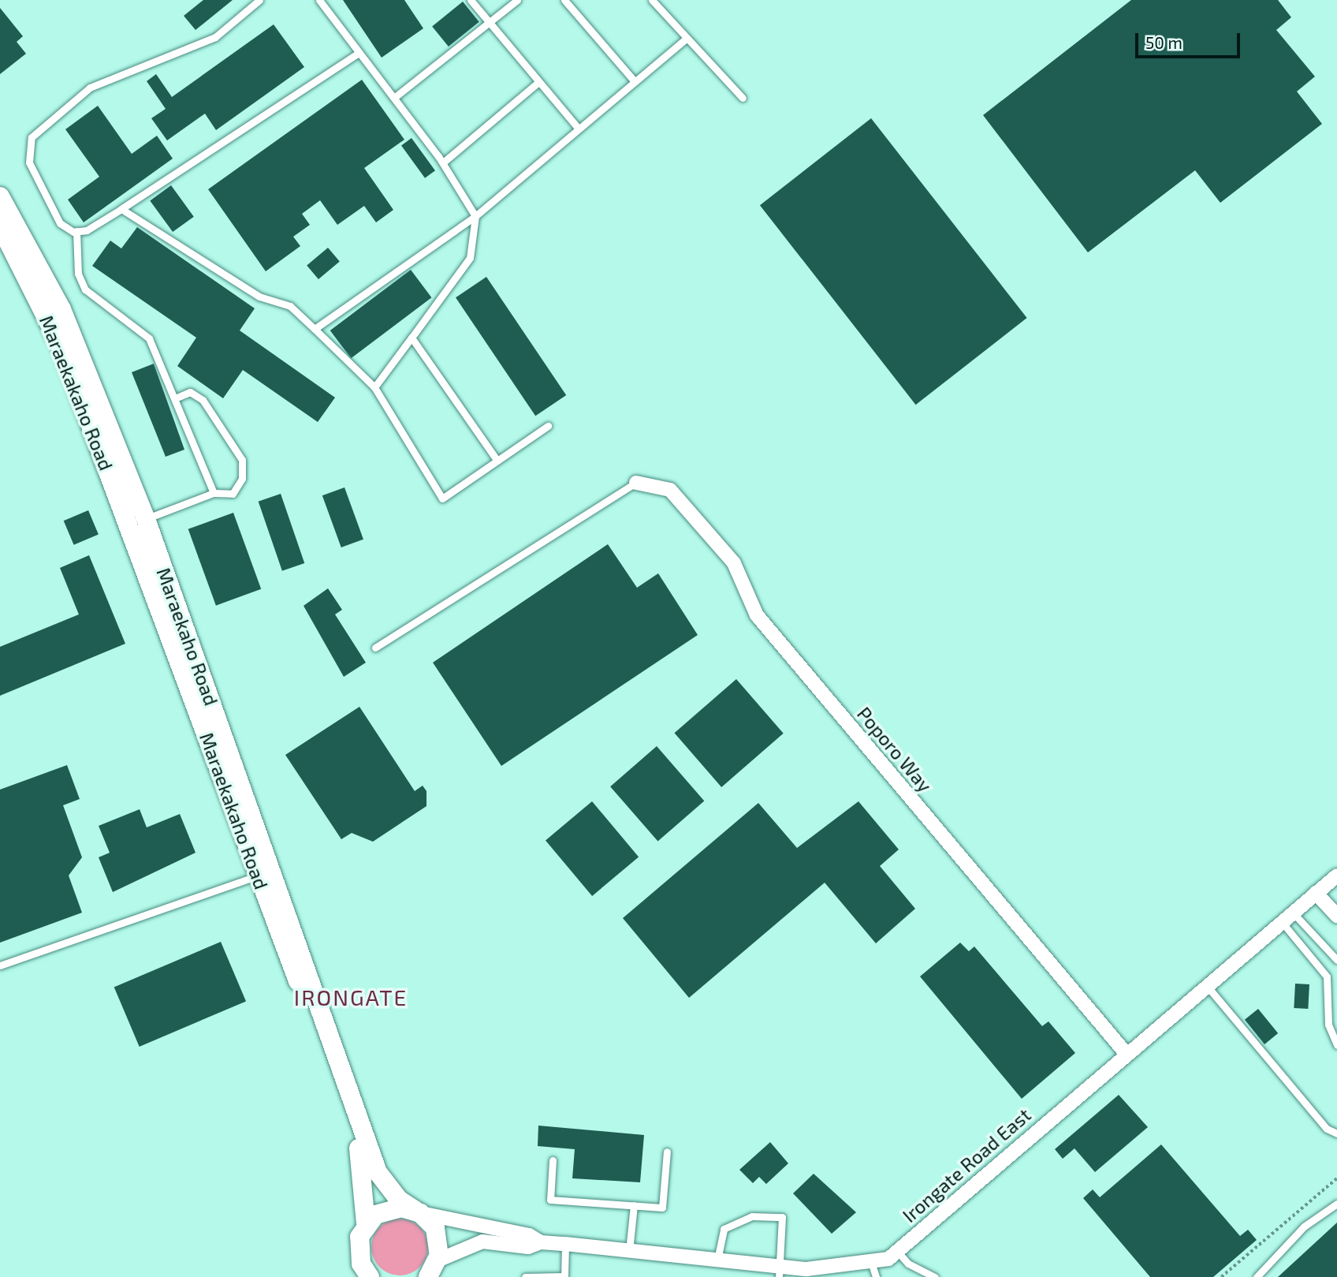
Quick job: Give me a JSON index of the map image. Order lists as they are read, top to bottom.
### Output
{
  "streets": {
    "main road": ["Maraekakaho Road", "Maraekaho Road"],
    "street": ["Poporo Way", "Irongate Road East"]
  },
  "crossings": [
    ["Maraekakaho Road", "Maraekaho Road"],
    ["Poporo Way", "Irongate Road East"]
  ],
  "districts": ["IRONGATE"],
  "scale_bar": "50 m"
}
